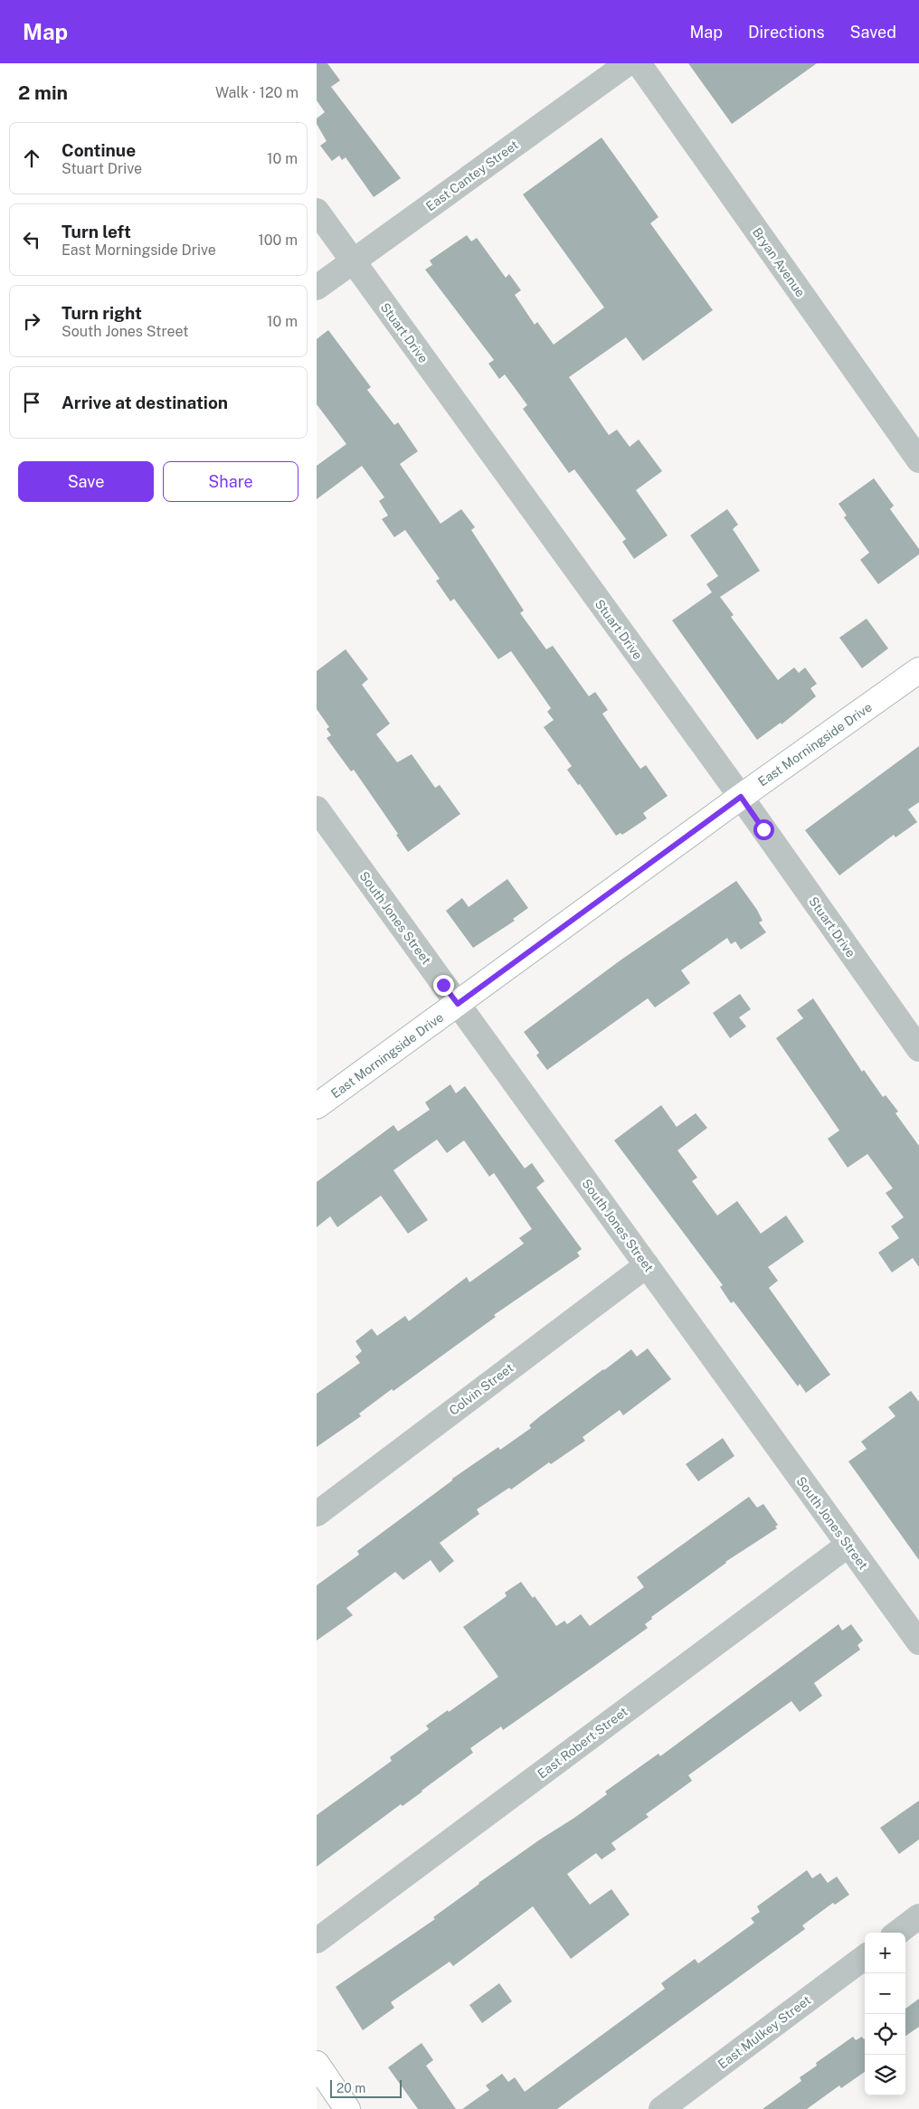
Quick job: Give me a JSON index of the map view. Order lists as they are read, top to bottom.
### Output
{
  "streets": {
    "street": [
      "East Cantey Street",
      "Bryan Avenue",
      "Stuart Drive",
      "East Morningside Drive",
      "South Jones Street",
      "Colvin Street",
      "East Robert Street",
      "East Mulkey Street"
    ]
  },
  "crossings": [
    ["East Cantey Street", "Stuart Drive"],
    ["Stuart Drive", "East Morningside Drive"],
    ["East Morningside Drive", "South Jones Street"],
    ["South Jones Street", "Colvin Street"],
    ["South Jones Street", "East Robert Street"]
  ],
  "scale_bar": "20 m",
  "page": {
    "header": "Map",
    "nav": ["Map", "Directions", "Saved"],
    "heading": ["2 min", "Walk · 120 m"],
    "list": [
      ["Continue", "Stuart Drive", "10 m"],
      ["Turn left", "East Morningside Drive", "100 m"],
      ["Turn right", "South Jones Street", "10 m"],
      "Arrive at destination"
    ],
    "buttons": ["Save", "Share"],
    "map_buttons": ["+", "−"],
    "scale": "20 m"
  }
}
